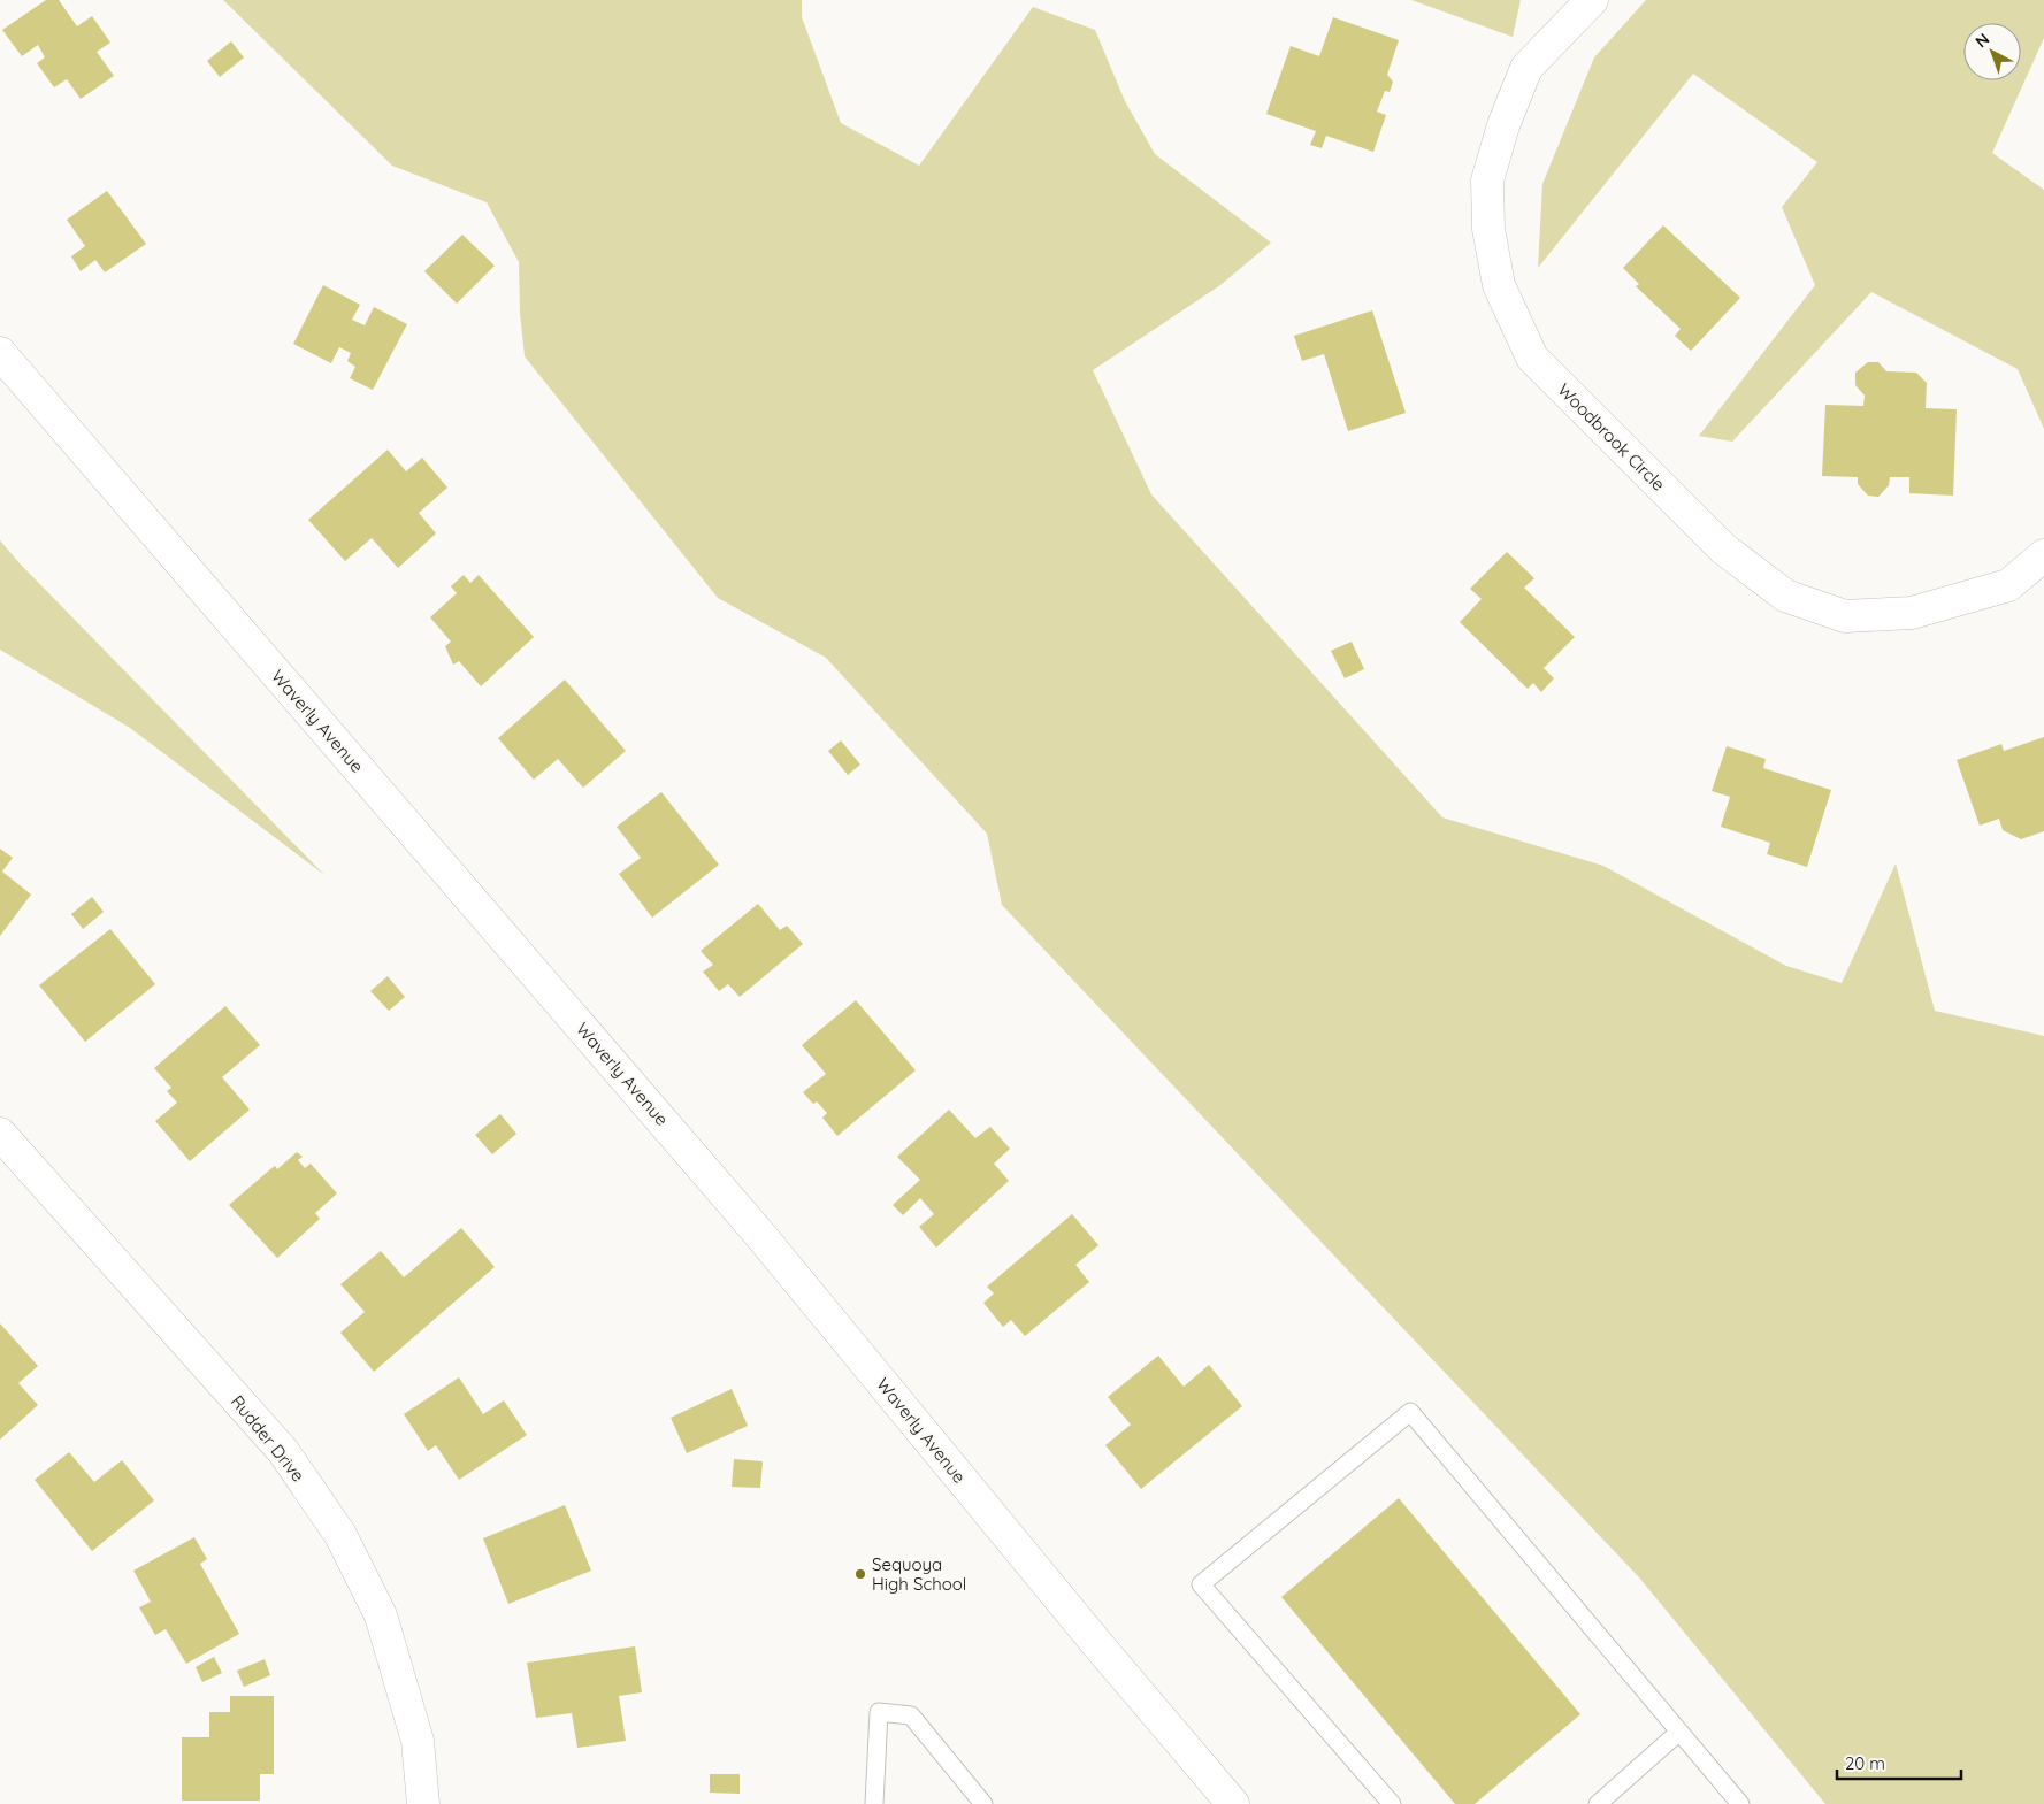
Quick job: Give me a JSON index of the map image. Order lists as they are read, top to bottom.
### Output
{
  "streets": {
    "street": ["Woodbrook Circle", "Waverly Avenue", "Rudder Drive"]
  },
  "places": ["Sequoya High School"],
  "scale_bar": "20 m",
  "north": "top left"
}
